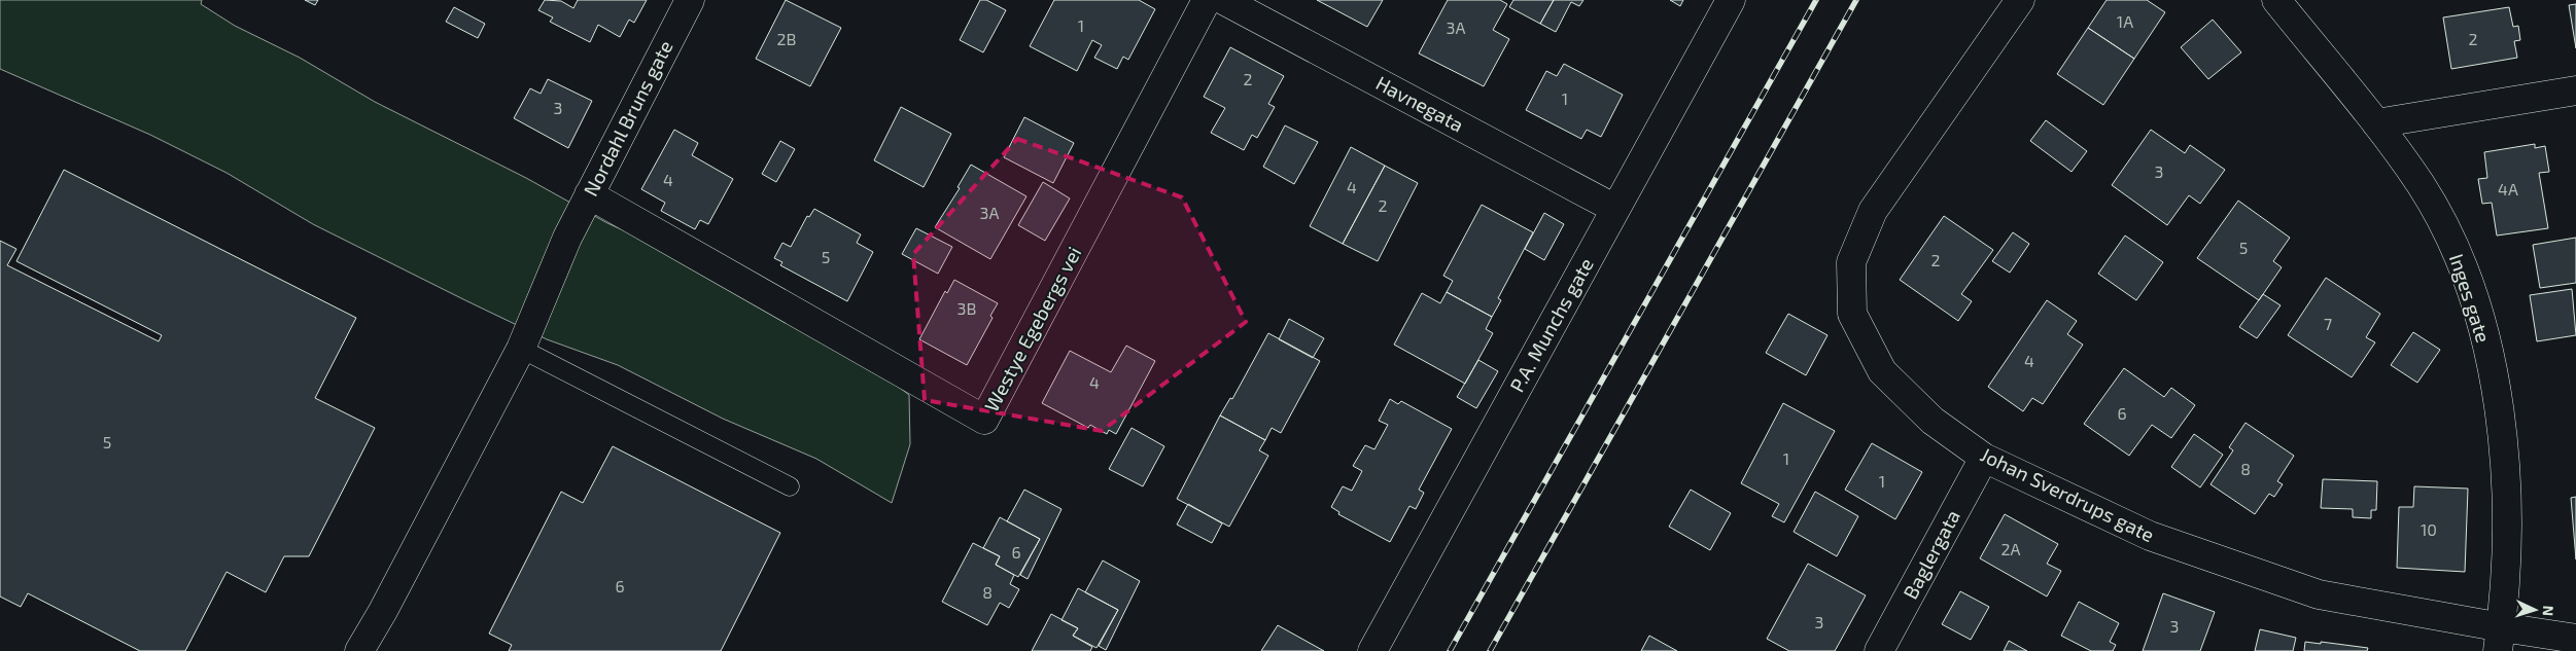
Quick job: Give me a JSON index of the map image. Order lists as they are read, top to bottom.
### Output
{
  "streets": {
    "street": [
      "Havnegata",
      "Nordahl Bruns gate",
      "Inges gate",
      "P.A. Munchs gate",
      "Westye Egebergs vei",
      "Johan Sverdrups gate",
      "Baglergata"
    ]
  },
  "crossings": [
    ["Havnegata", "P.A. Munchs gate"],
    ["Nordahl Bruns gate", "Westye Egebergs vei"],
    ["Inges gate", "Johan Sverdrups gate"],
    ["Johan Sverdrups gate", "Baglergata"]
  ],
  "house_numbers": [
    "1A",
    "1",
    "3A",
    "2B",
    "2",
    "2",
    "1",
    "3",
    "3",
    "4",
    "4",
    "4A",
    "2",
    "3A",
    "5",
    "5",
    "2",
    "3B",
    "7",
    "4",
    "4",
    "6",
    "5",
    "1",
    "8",
    "1",
    "10",
    "2A",
    "6",
    "6",
    "8",
    "3",
    "3"
  ],
  "north": "right"
}
